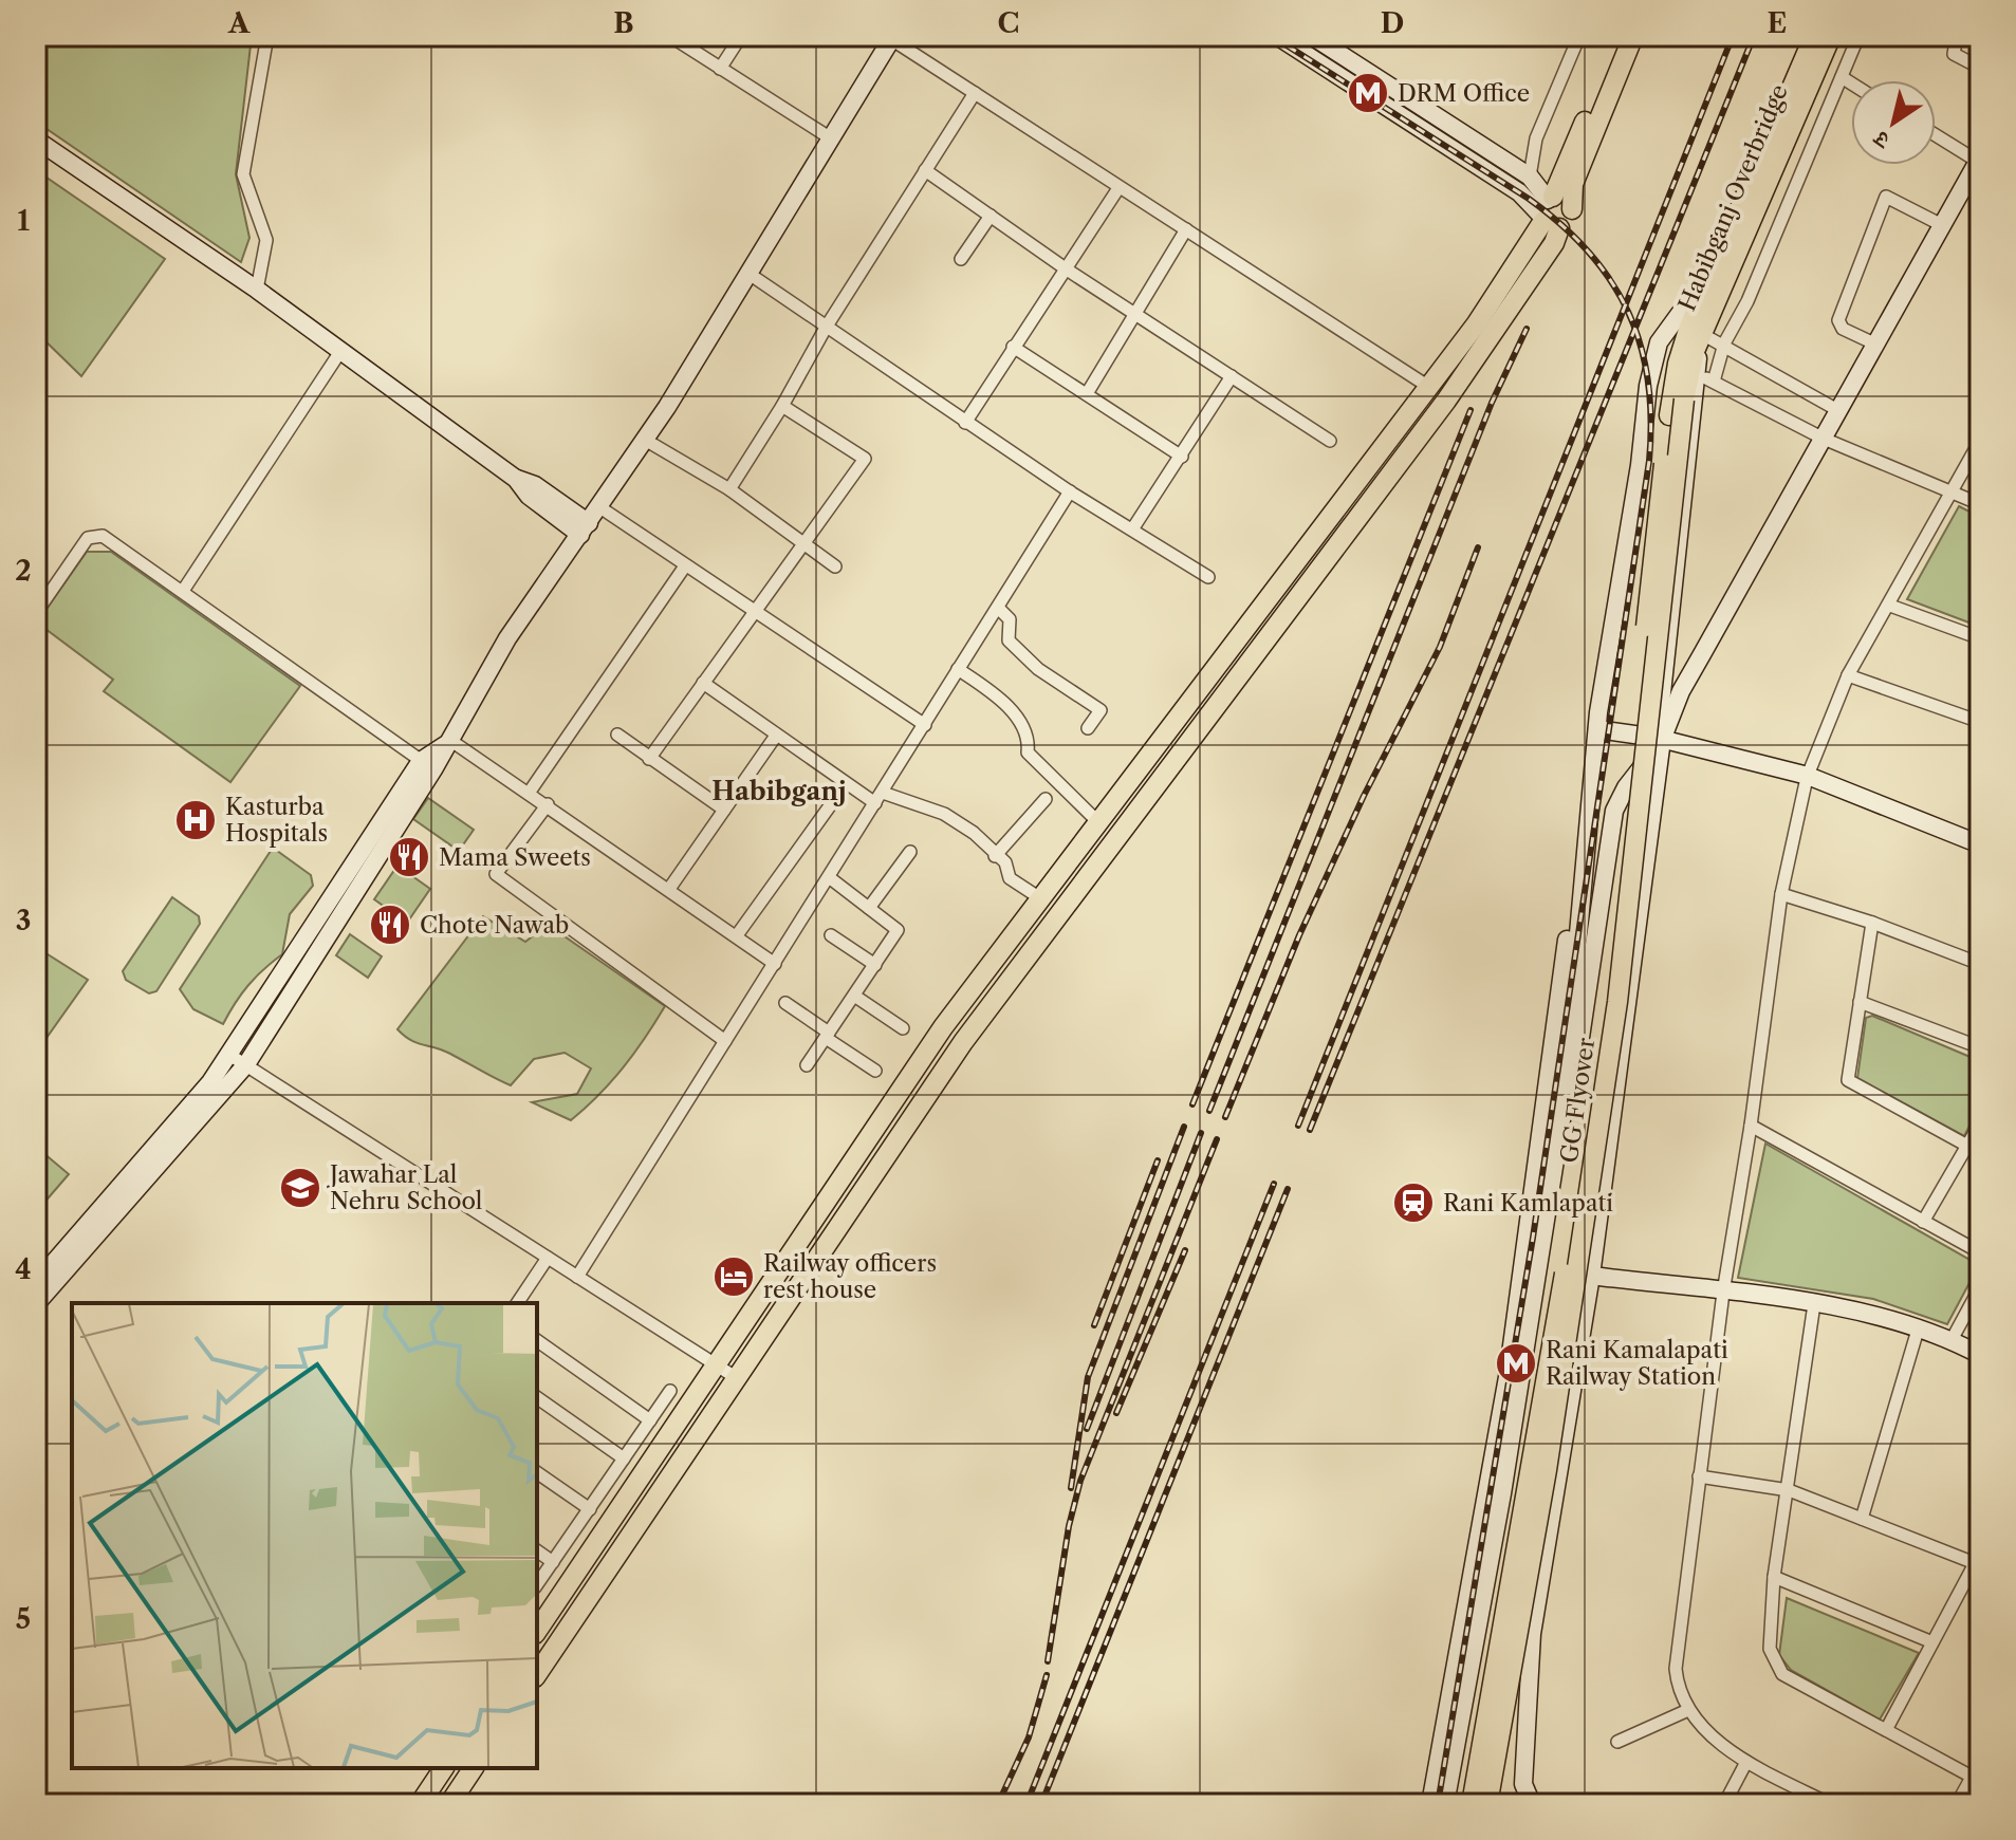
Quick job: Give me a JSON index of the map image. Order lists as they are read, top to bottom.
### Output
{
  "streets": {
    "main road": ["Habibganj Overbridge", "GG Flyover"]
  },
  "crossings": [
    ["Habibganj Overbridge", "GG Flyover"]
  ],
  "districts": ["Habibganj"],
  "places": {
    "metro station": ["DRM Office", "Rani Kamalapati Railway Station"],
    "hospital": ["Kasturba Hospitals"],
    "restaurant": ["Mama Sweets", "Chote Nawab"],
    "school or university": ["Jawahar Lal Nehru School"],
    "station": ["Rani Kamlapati"],
    "hotel": ["Railway officers rest house"]
  },
  "north": "bottom left",
  "grid": {
    "columns": [
      "A",
      "B",
      "C",
      "D",
      "E"
    ],
    "rows": [
      "1",
      "2",
      "3",
      "4",
      "5"
    ]
  }
}
